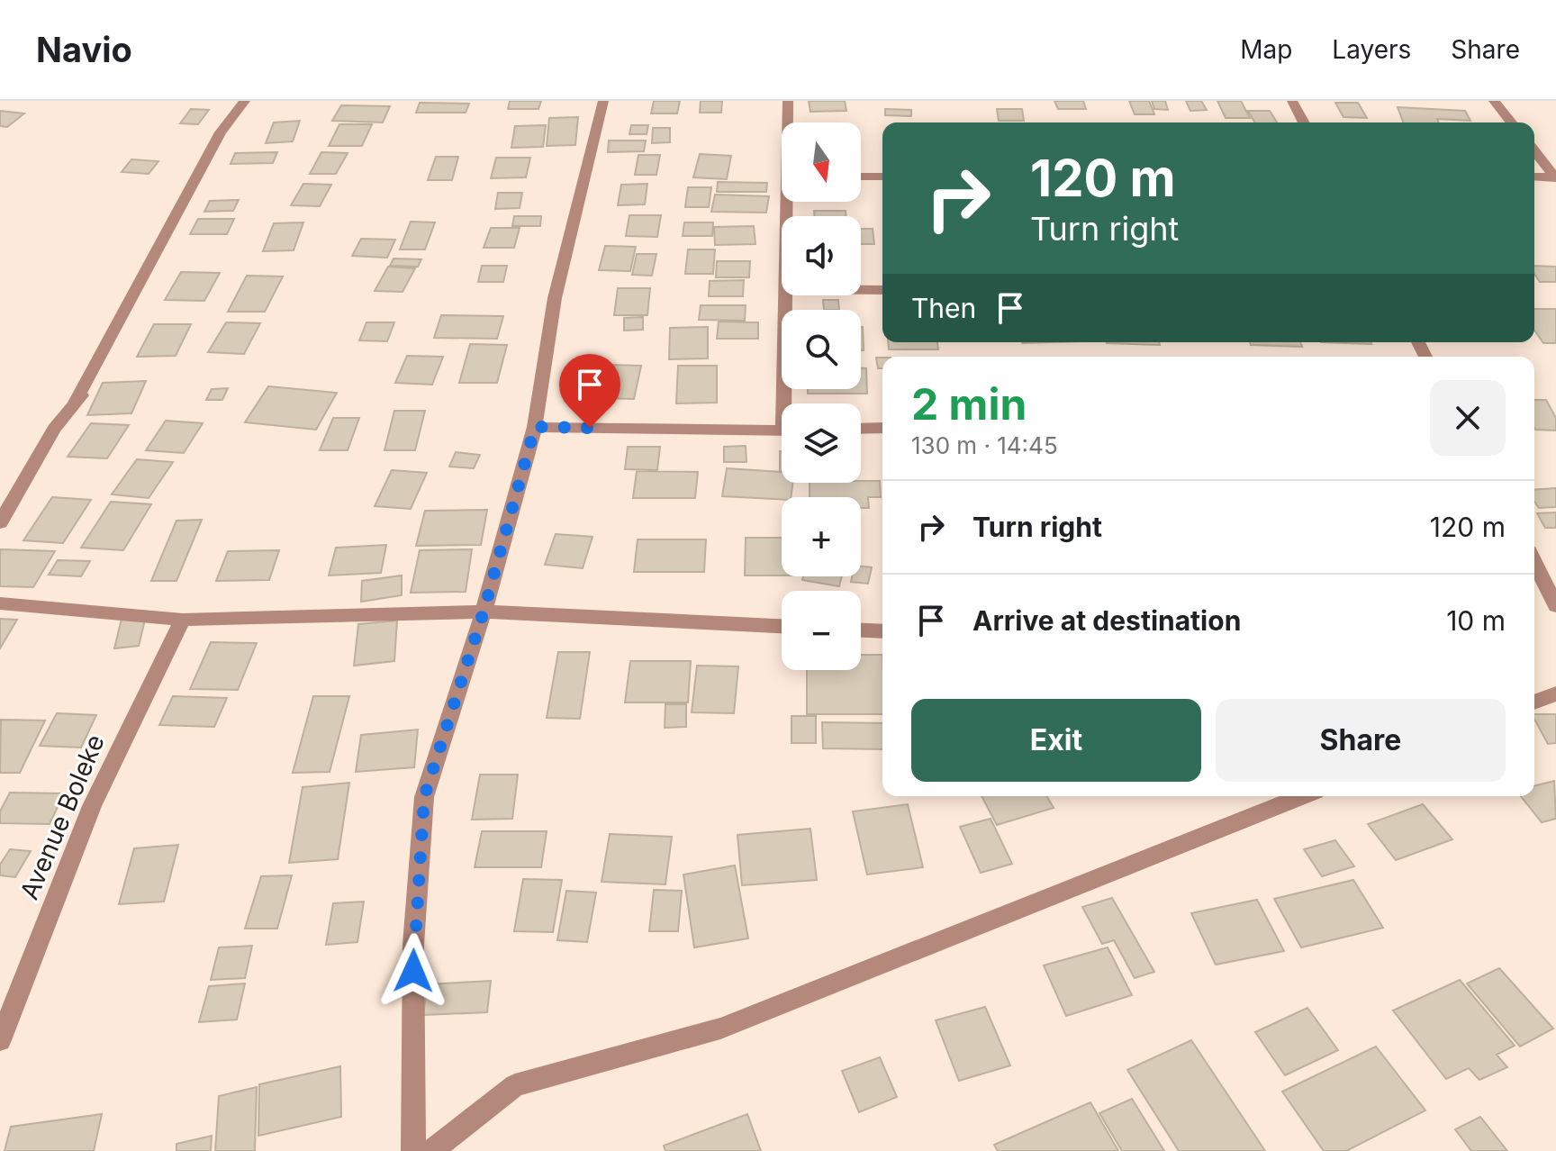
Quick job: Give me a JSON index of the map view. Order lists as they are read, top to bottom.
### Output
{
  "streets": {
    "street": ["Avenue Boleke"]
  },
  "north": "bottom",
  "page": {
    "header": "Navio",
    "nav": ["Map", "Layers", "Share"],
    "map_buttons": ["+", "−"],
    "turn": ["120 m", "Turn right"],
    "then": "Then",
    "heading": ["2 min", "130 m · 14:45"],
    "list": [
      {
        "name": "Turn right",
        "value": "120 m"
      },
      {
        "name": "Arrive at destination",
        "value": "10 m"
      }
    ],
    "buttons": ["Exit", "Share"]
  }
}
